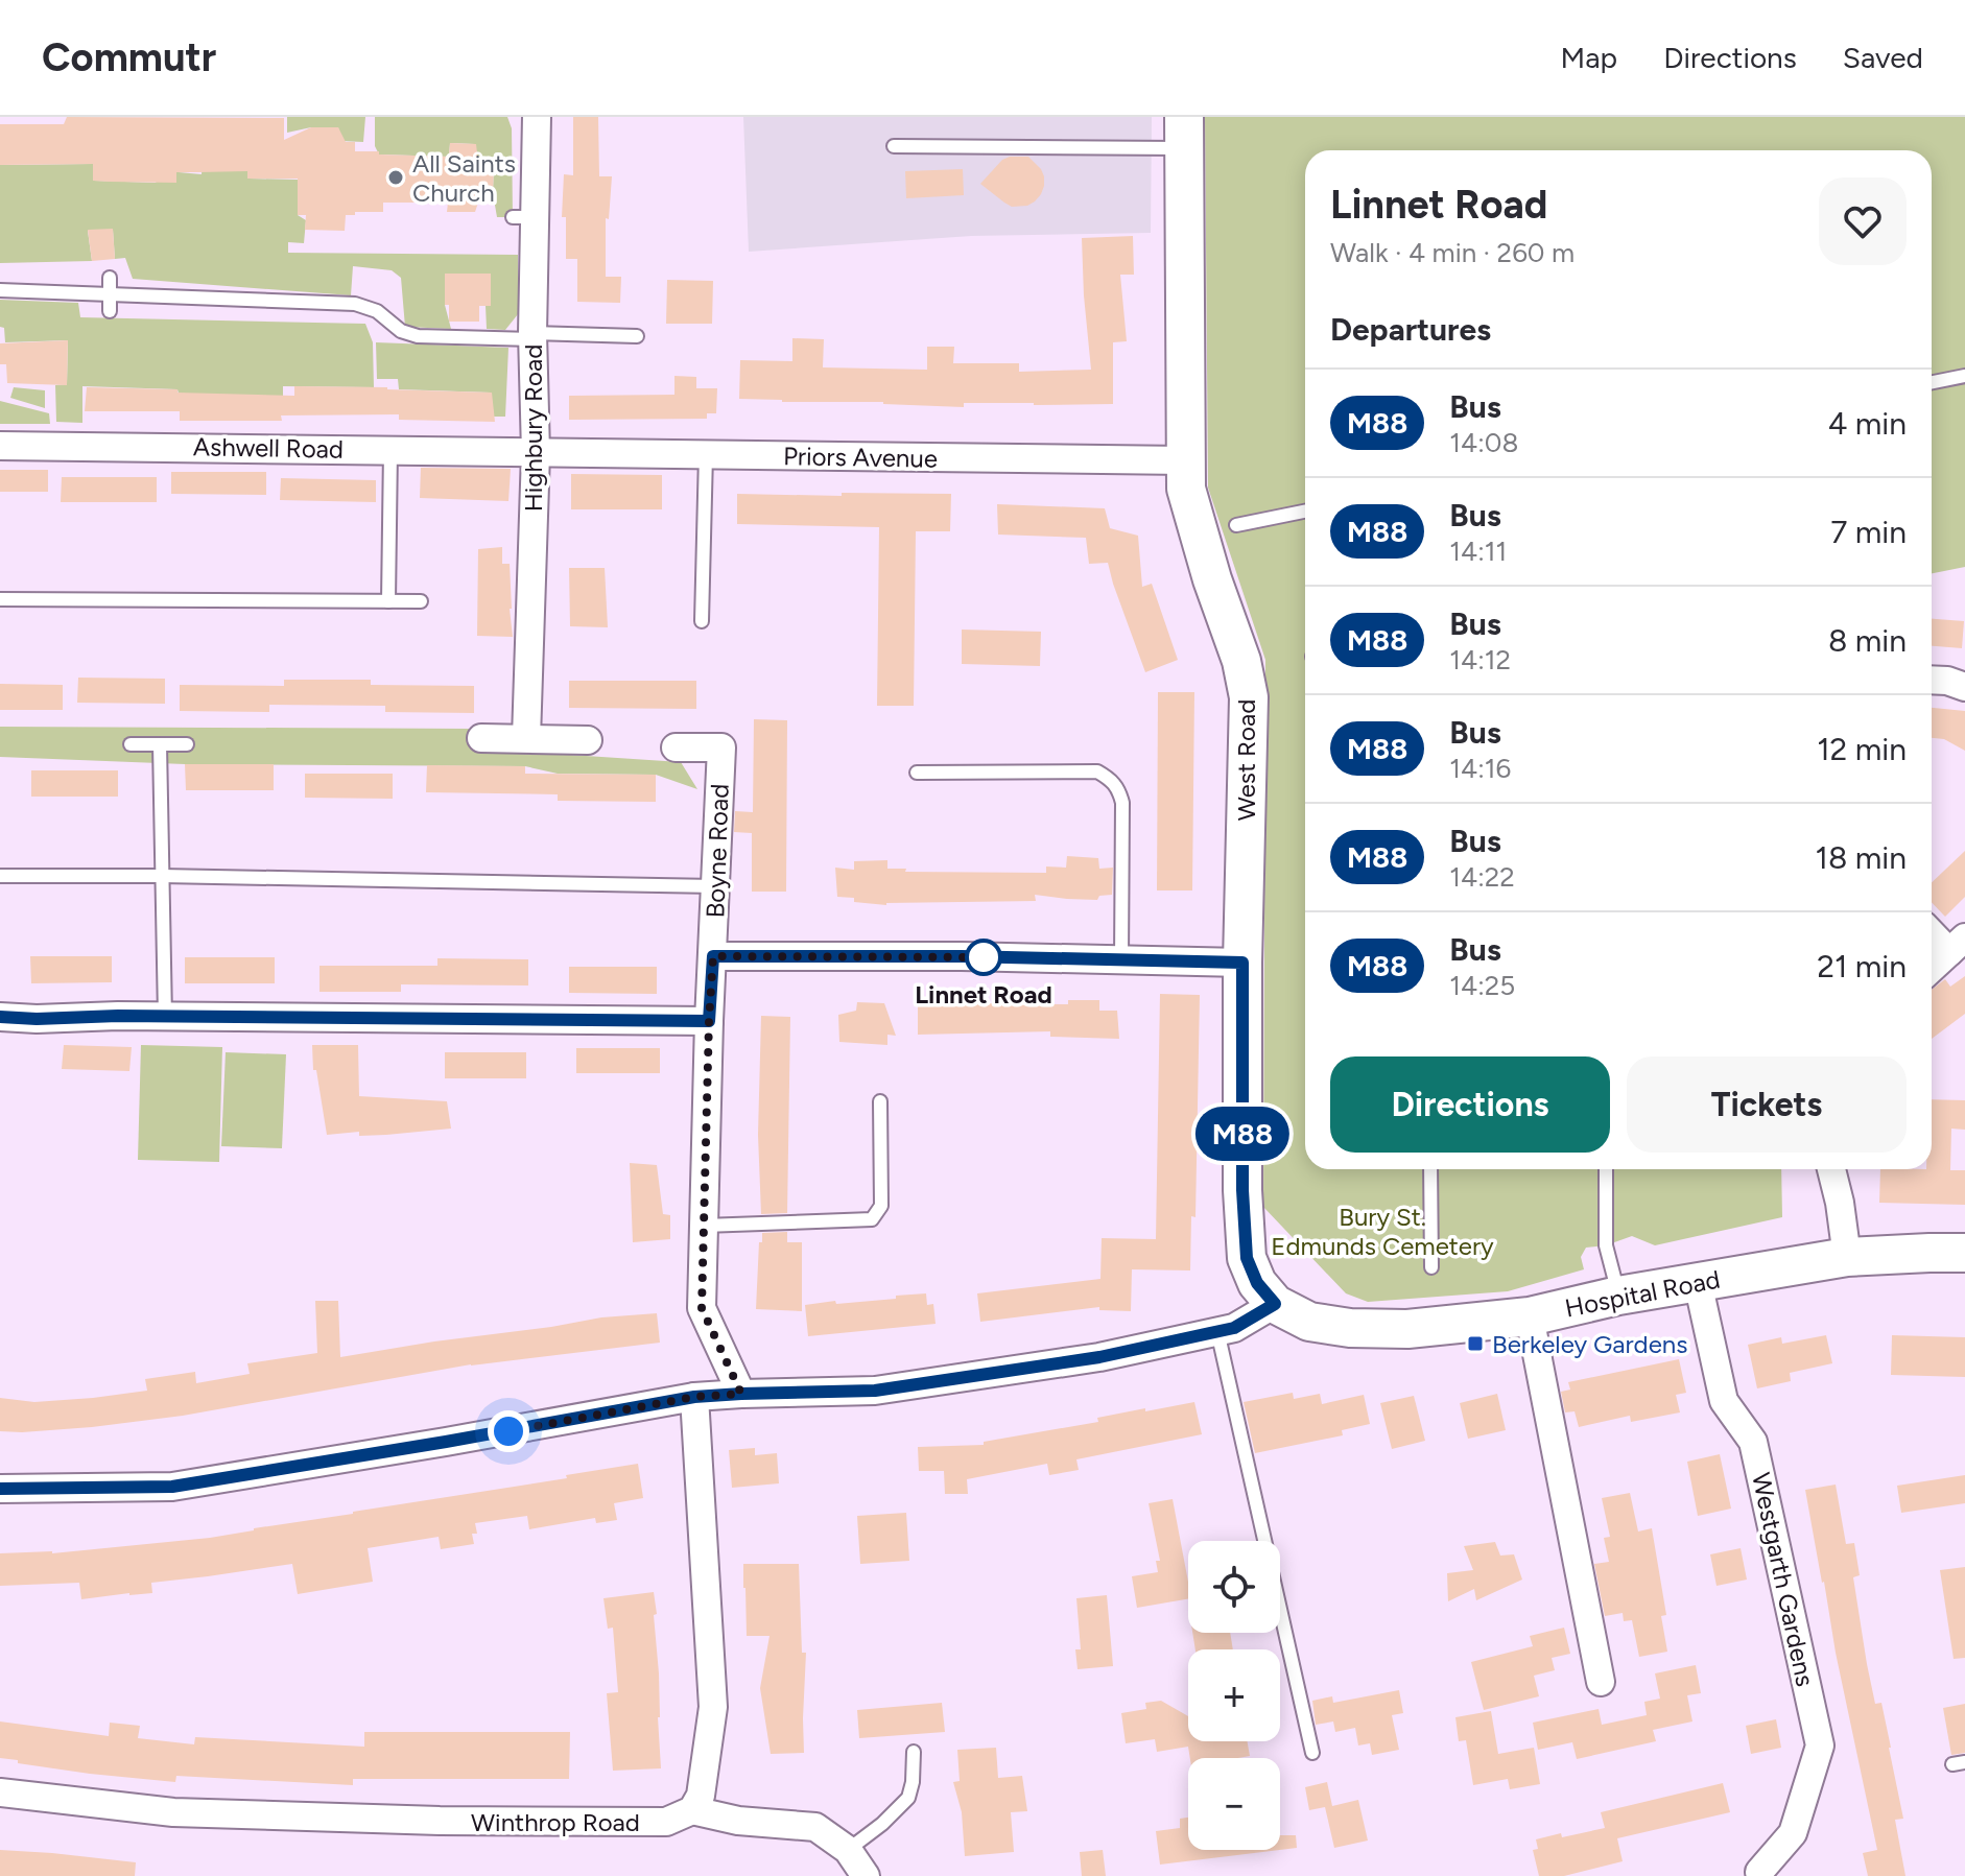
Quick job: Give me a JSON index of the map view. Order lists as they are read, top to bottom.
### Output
{
  "streets": {
    "street": [
      "Highbury Road",
      "Ashwell Road",
      "Priors Avenue",
      "West Road",
      "Boyne Road",
      "Hospital Road",
      "Westgarth Gardens",
      "Winthrop Road"
    ]
  },
  "crossings": [
    ["Highbury Road", "Ashwell Road"],
    ["Highbury Road", "Priors Avenue"],
    ["Ashwell Road", "Priors Avenue"],
    ["Priors Avenue", "West Road"],
    ["West Road", "Hospital Road"],
    ["Hospital Road", "Westgarth Gardens"]
  ],
  "parks": ["Bury St. Edmunds Cemetery"],
  "places": {
    "other": ["All Saints Church", "Linnet Road"],
    "transit": ["Berkeley Gardens"]
  },
  "lines": ["bus line M88"],
  "page": {
    "header": "Commutr",
    "nav": ["Map", "Directions", "Saved"],
    "on_map": "M88",
    "heading": [
      ["Linnet Road", "Walk · 4 min · 260 m"],
      "Departures"
    ],
    "list": [
      {
        "mark": "M88",
        "name": "Bus",
        "note": "14:08",
        "value": "4 min"
      },
      {
        "mark": "M88",
        "name": "Bus",
        "note": "14:11",
        "value": "7 min"
      },
      {
        "mark": "M88",
        "name": "Bus",
        "note": "14:12",
        "value": "8 min"
      },
      {
        "mark": "M88",
        "name": "Bus",
        "note": "14:16",
        "value": "12 min"
      },
      {
        "mark": "M88",
        "name": "Bus",
        "note": "14:22",
        "value": "18 min"
      },
      {
        "mark": "M88",
        "name": "Bus",
        "note": "14:25",
        "value": "21 min"
      }
    ],
    "buttons": ["Directions", "Tickets"],
    "map_buttons": ["+", "−"]
  }
}
